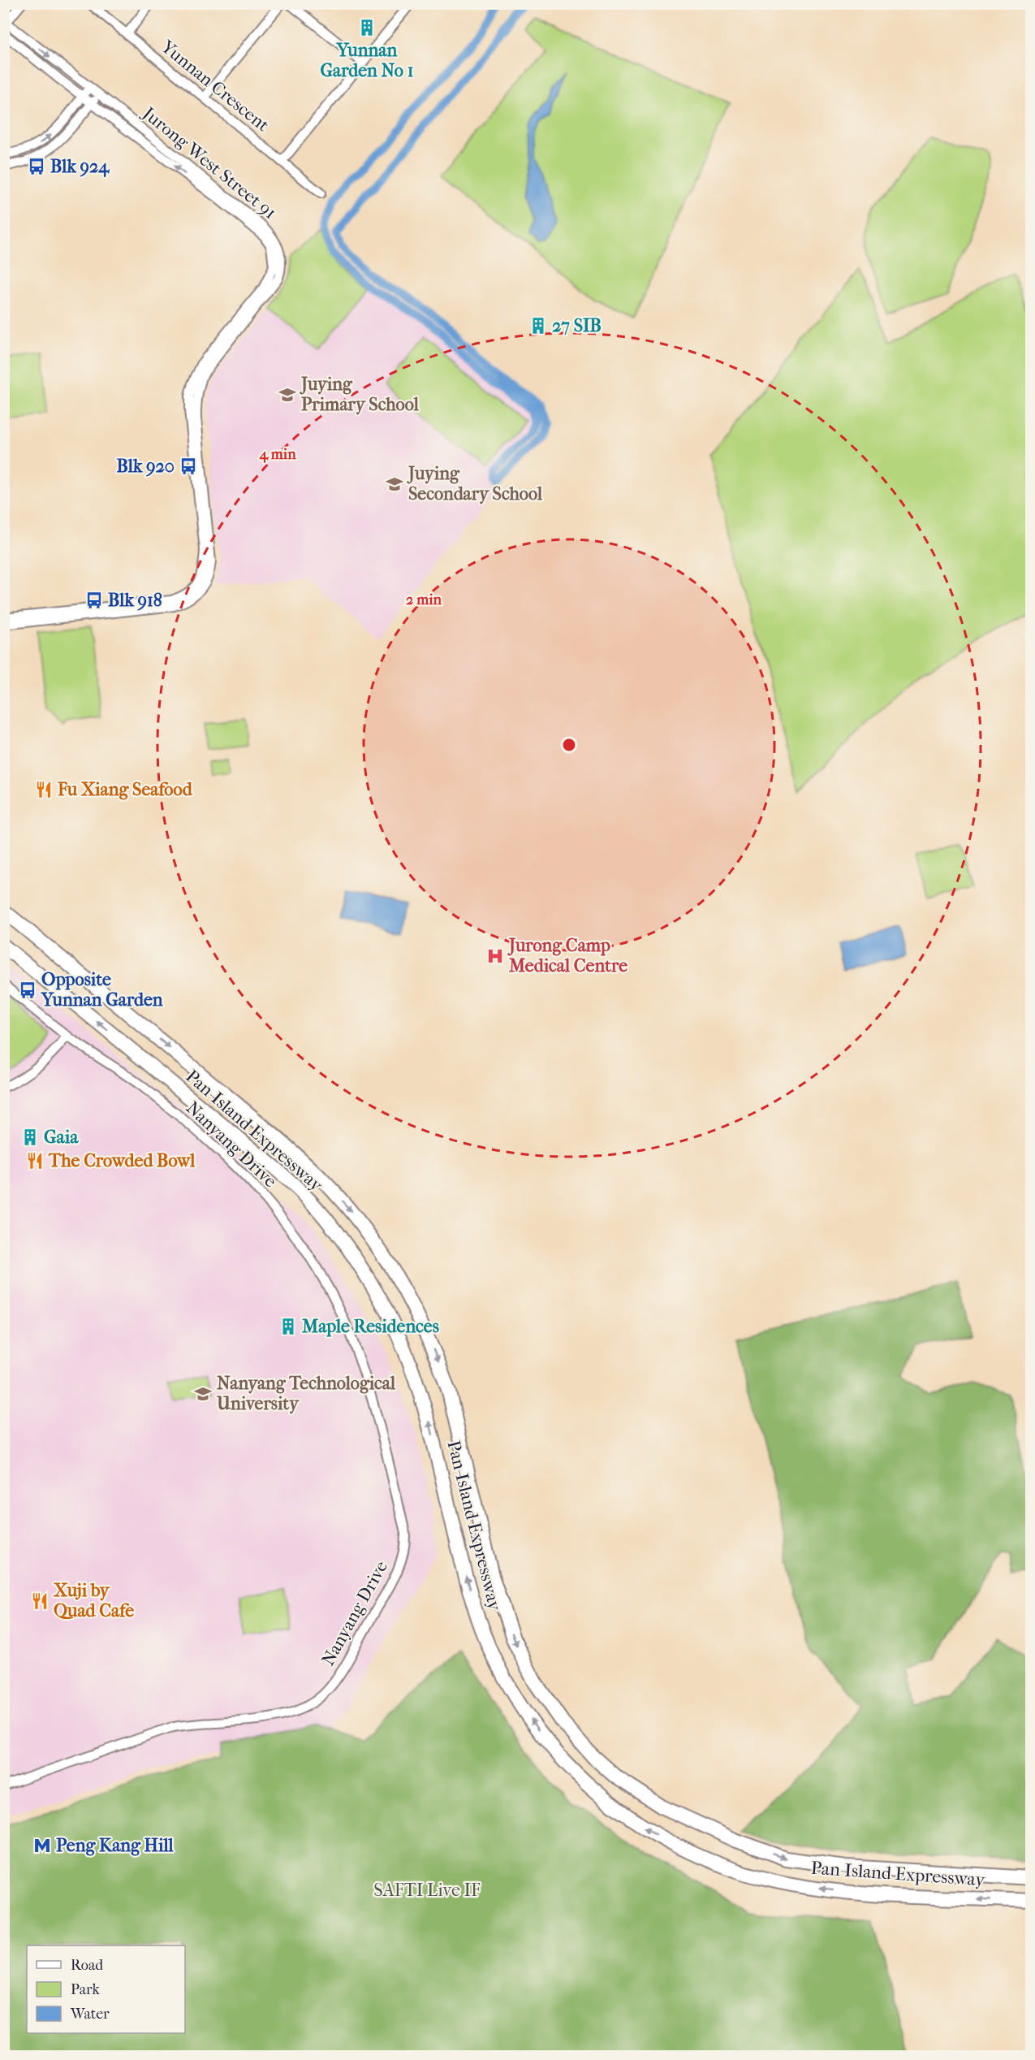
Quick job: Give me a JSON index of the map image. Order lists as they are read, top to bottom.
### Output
{
  "streets": {
    "highway": ["Pan-Island Expressway"],
    "street": ["Yunnan Crescent", "Jurong West Street 91", "Nanyang Drive"]
  },
  "parks": ["SAFTI Live IF"],
  "places": {
    "building": [
      "Yunnan Garden No 1",
      "27 SIB",
      "Gaia",
      "Maple Residences"
    ],
    "bus stop": [
      "Blk 924",
      "Blk 920",
      "Blk 918",
      "Opposite Yunnan Garden"
    ],
    "school or university": ["Juying Primary School", "Juying Secondary School", "Nanyang Technological University"],
    "restaurant": ["Fu Xiang Seafood", "The Crowded Bowl", "Xuji by Quad Cafe"],
    "hospital": ["Jurong Camp Medical Centre"],
    "metro station": ["Peng Kang Hill"]
  },
  "legend": ["Road", "Park", "Water"],
  "rings": ["4 min", "2 min"]
}
